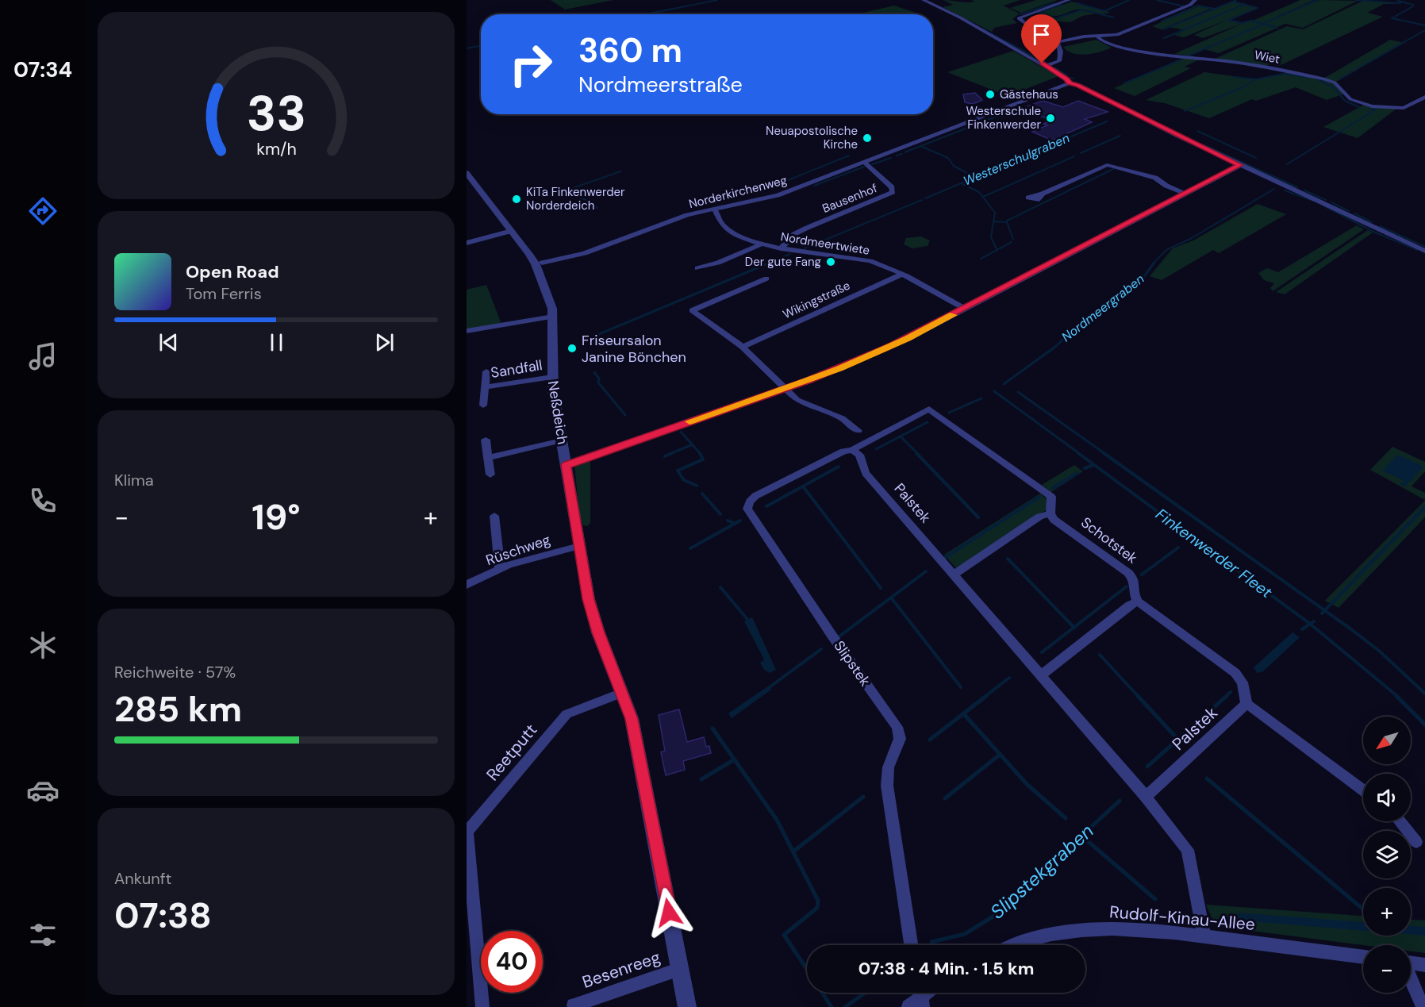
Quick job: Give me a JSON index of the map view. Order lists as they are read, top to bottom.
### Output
{
  "streets": {
    "street": [
      "Wiet",
      "Norderkirchenweg",
      "Bausenhof",
      "Nordmeertwiete",
      "Wikingstraße",
      "Sandfall",
      "Neßdeich",
      "Palstek",
      "Schotstek",
      "Rüschweg",
      "Slipstek",
      "Reetputt",
      "Rudolf-Kinau-Allee",
      "Besenreeg"
    ]
  },
  "crossings": [
    ["Norderkirchenweg", "Bausenhof"],
    ["Norderkirchenweg", "Nordmeertwiete"],
    ["Norderkirchenweg", "Neßdeich"],
    ["Bausenhof", "Nordmeertwiete"],
    ["Nordmeertwiete", "Wikingstraße"],
    ["Sandfall", "Neßdeich"],
    ["Neßdeich", "Rüschweg"],
    ["Neßdeich", "Reetputt"],
    ["Neßdeich", "Besenreeg"],
    ["Palstek", "Slipstek"],
    ["Palstek", "Rudolf-Kinau-Allee"]
  ],
  "water": [
    "Westerschulgraben",
    "Nordmeergraben",
    "Finkenwerder Fleet",
    "Slipstekgraben"
  ],
  "places": [
    "Gästehaus",
    "Westerschule Finkenwerder",
    "Neuapostolische Kirche",
    "KiTa Finkenwerder Norderdeich",
    "Der gute Fang",
    "Friseursalon Janine Bönchen"
  ],
  "north": "bottom left",
  "page": {
    "tabs": "07:34",
    "turn": ["360 m", "Nordmeerstraße"],
    "song": ["Open Road", "Tom Ferris"],
    "tile": [
      "Klima",
      ["Reichweite · 57%", "285 km"],
      ["Ankunft", "07:38"]
    ],
    "heat": ["−", "19°", "+"],
    "map_buttons": ["+", "−"],
    "limit": "40",
    "trip": "07:38 · 4 Min. · 1.5 km",
    "gauge": ["33", "km/h"]
  }
}
